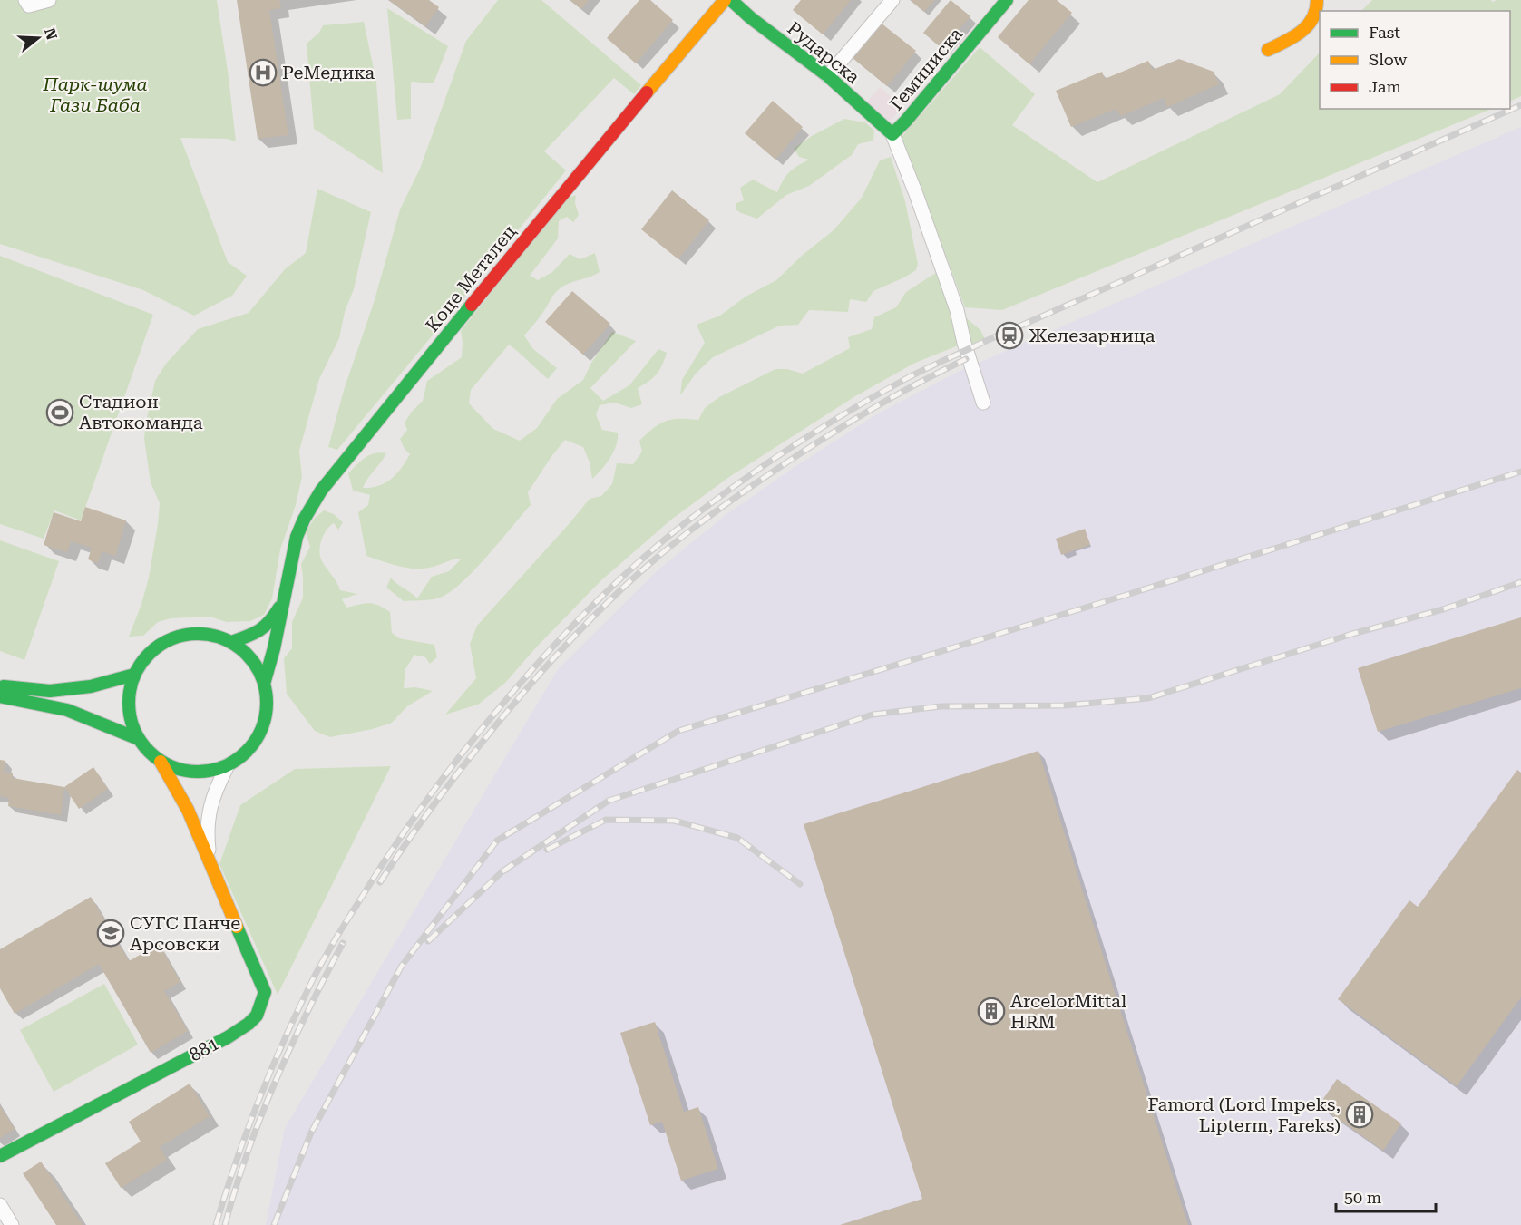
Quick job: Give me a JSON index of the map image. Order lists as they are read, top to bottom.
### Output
{
  "streets": {
    "street": [
      "Рударска",
      "Гемиџиска",
      "Коце Металец",
      "881"
    ]
  },
  "crossings": [
    ["Рударска", "Гемиџиска"],
    ["Коце Металец", "881"]
  ],
  "parks": ["Парк-шума Гази Баба"],
  "places": {
    "hospital": ["РеМедика"],
    "station": ["Железарница"],
    "sports": ["Стадион Автокоманда"],
    "school or university": ["СУГС Панче Арсовски"],
    "building": ["ArcelorMittal HRM", "Famord (Lord Impeks, Lipterm, Fareks)"]
  },
  "legend": ["Fast", "Slow", "Jam"],
  "scale_bar": "50 m",
  "north": "right"
}
